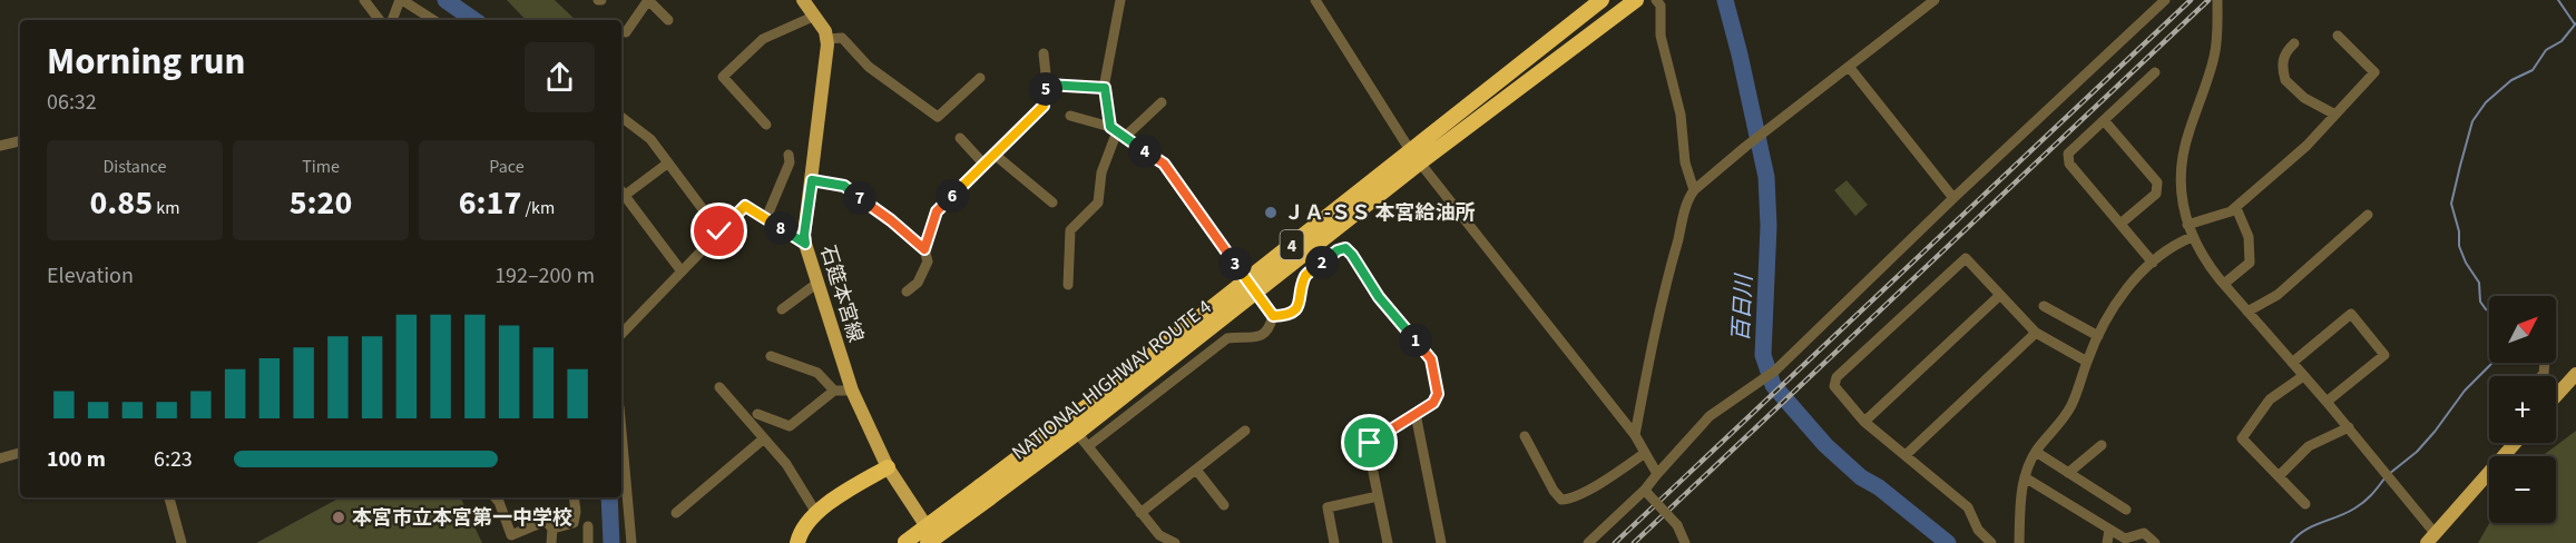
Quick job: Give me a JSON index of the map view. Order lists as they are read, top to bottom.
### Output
{
  "streets": {
    "highway": ["4", "NATIONAL HIGHWAY ROUTE 4"],
    "main road": ["石筵本宮線"]
  },
  "water": ["百日川"],
  "places": ["ＪＡ-ＳＳ 本宮給油所", "本宮市立本宮第一中学校"],
  "north": "top right",
  "page": {
    "heading": ["Morning run", "06:32"],
    "pins": [
      "5",
      "4",
      "6",
      "7",
      "8",
      "2",
      "3",
      "1"
    ],
    "stats": [
      ["Distance", "0.85 km"],
      ["Time", "5:20"],
      ["Pace", "6:17 /km"]
    ],
    "chart": ["Elevation", "192–200 m"],
    "map_buttons": ["+", "−"],
    "list": [
      {
        "name": "100 m",
        "note": "6:23"
      }
    ]
  }
}
